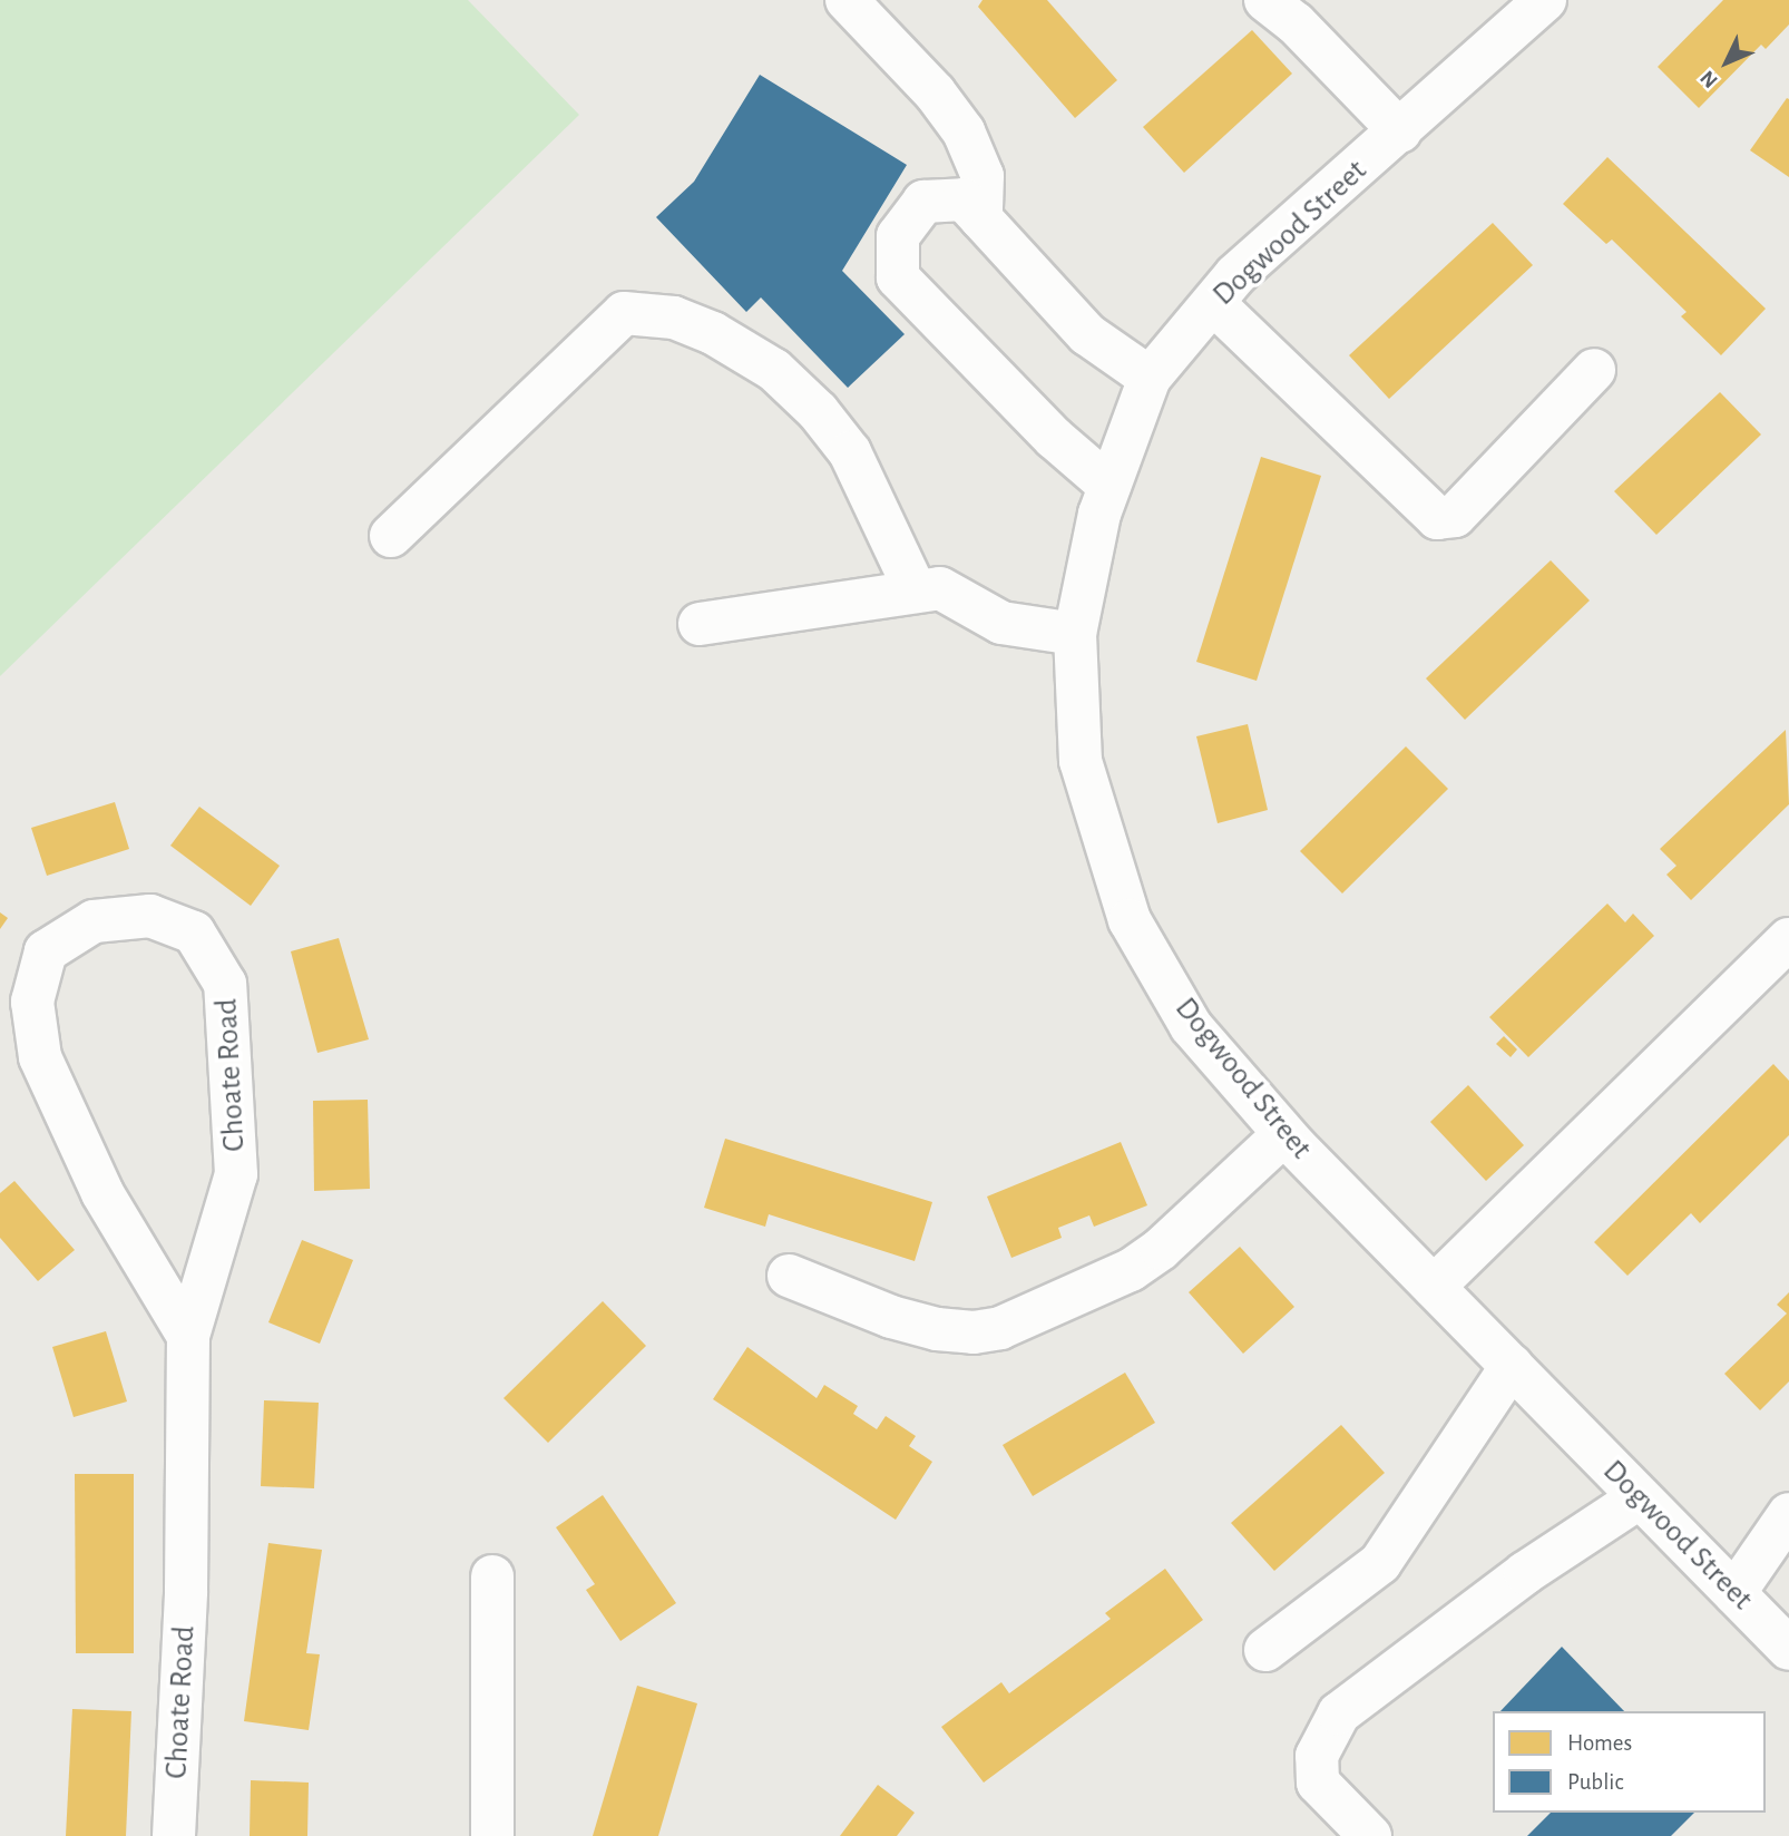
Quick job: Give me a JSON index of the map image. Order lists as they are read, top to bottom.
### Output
{
  "streets": {
    "street": ["Dogwood Street", "Choate Road"]
  },
  "legend": ["Homes", "Public"],
  "north": "bottom left"
}
